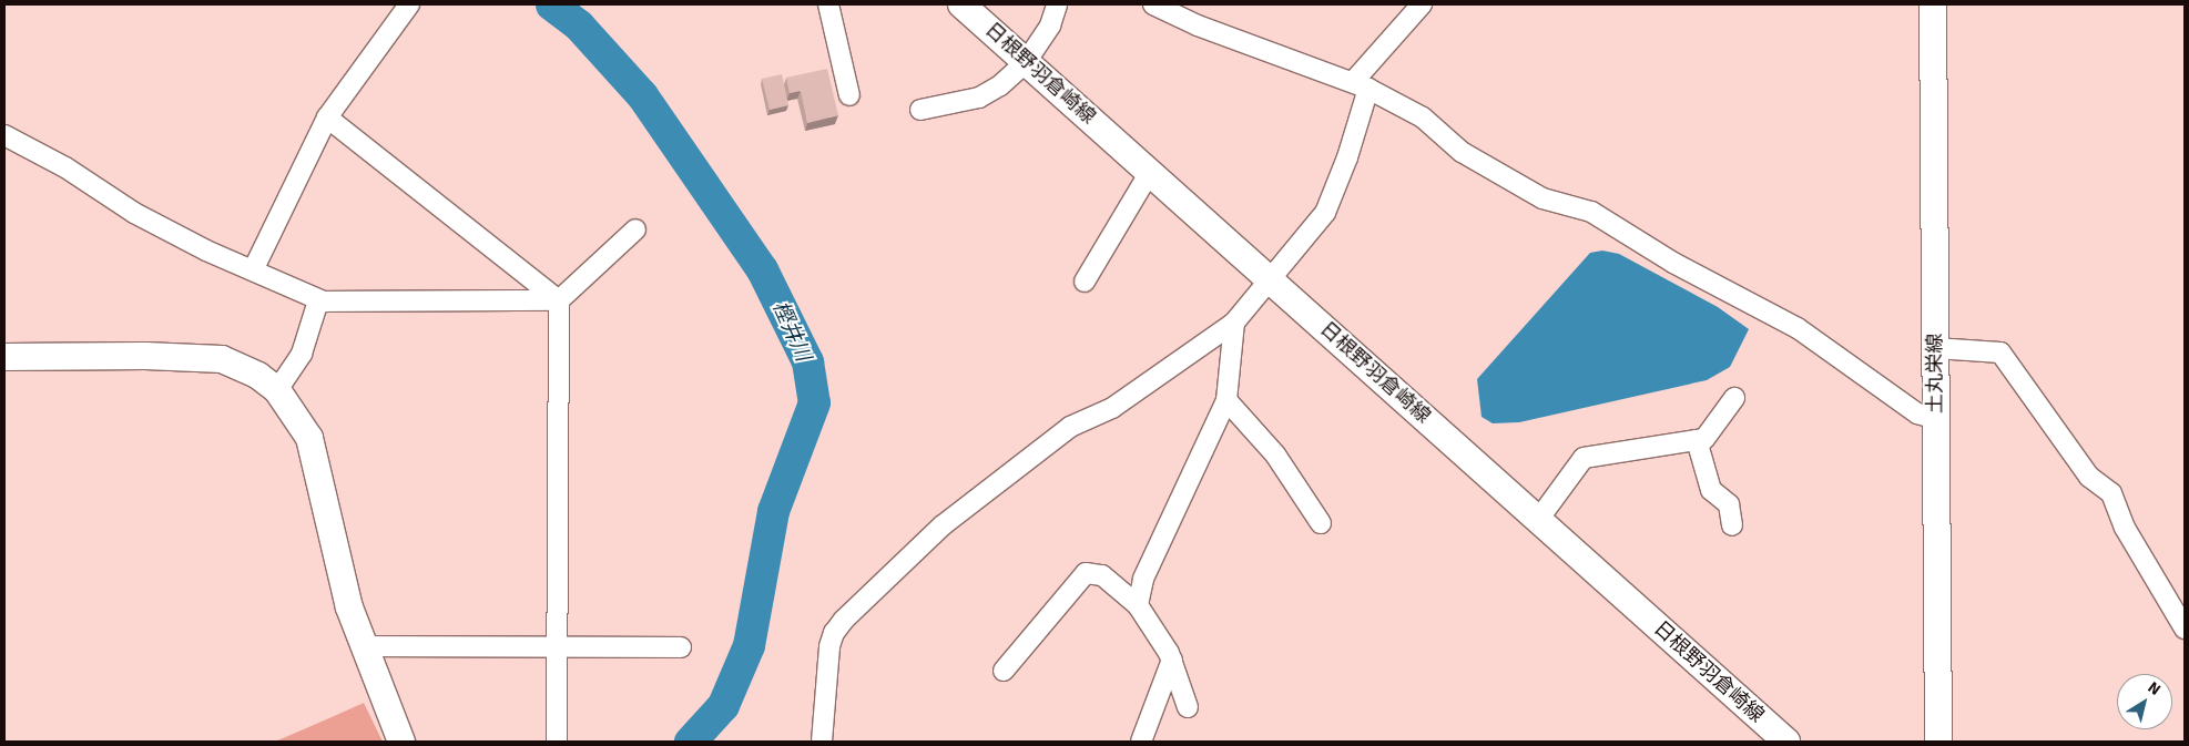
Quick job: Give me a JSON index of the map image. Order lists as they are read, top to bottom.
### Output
{
  "streets": {
    "main road": ["日根野羽倉崎線", "土丸栄線"]
  },
  "water": ["樫井川"],
  "north": "top right"
}
